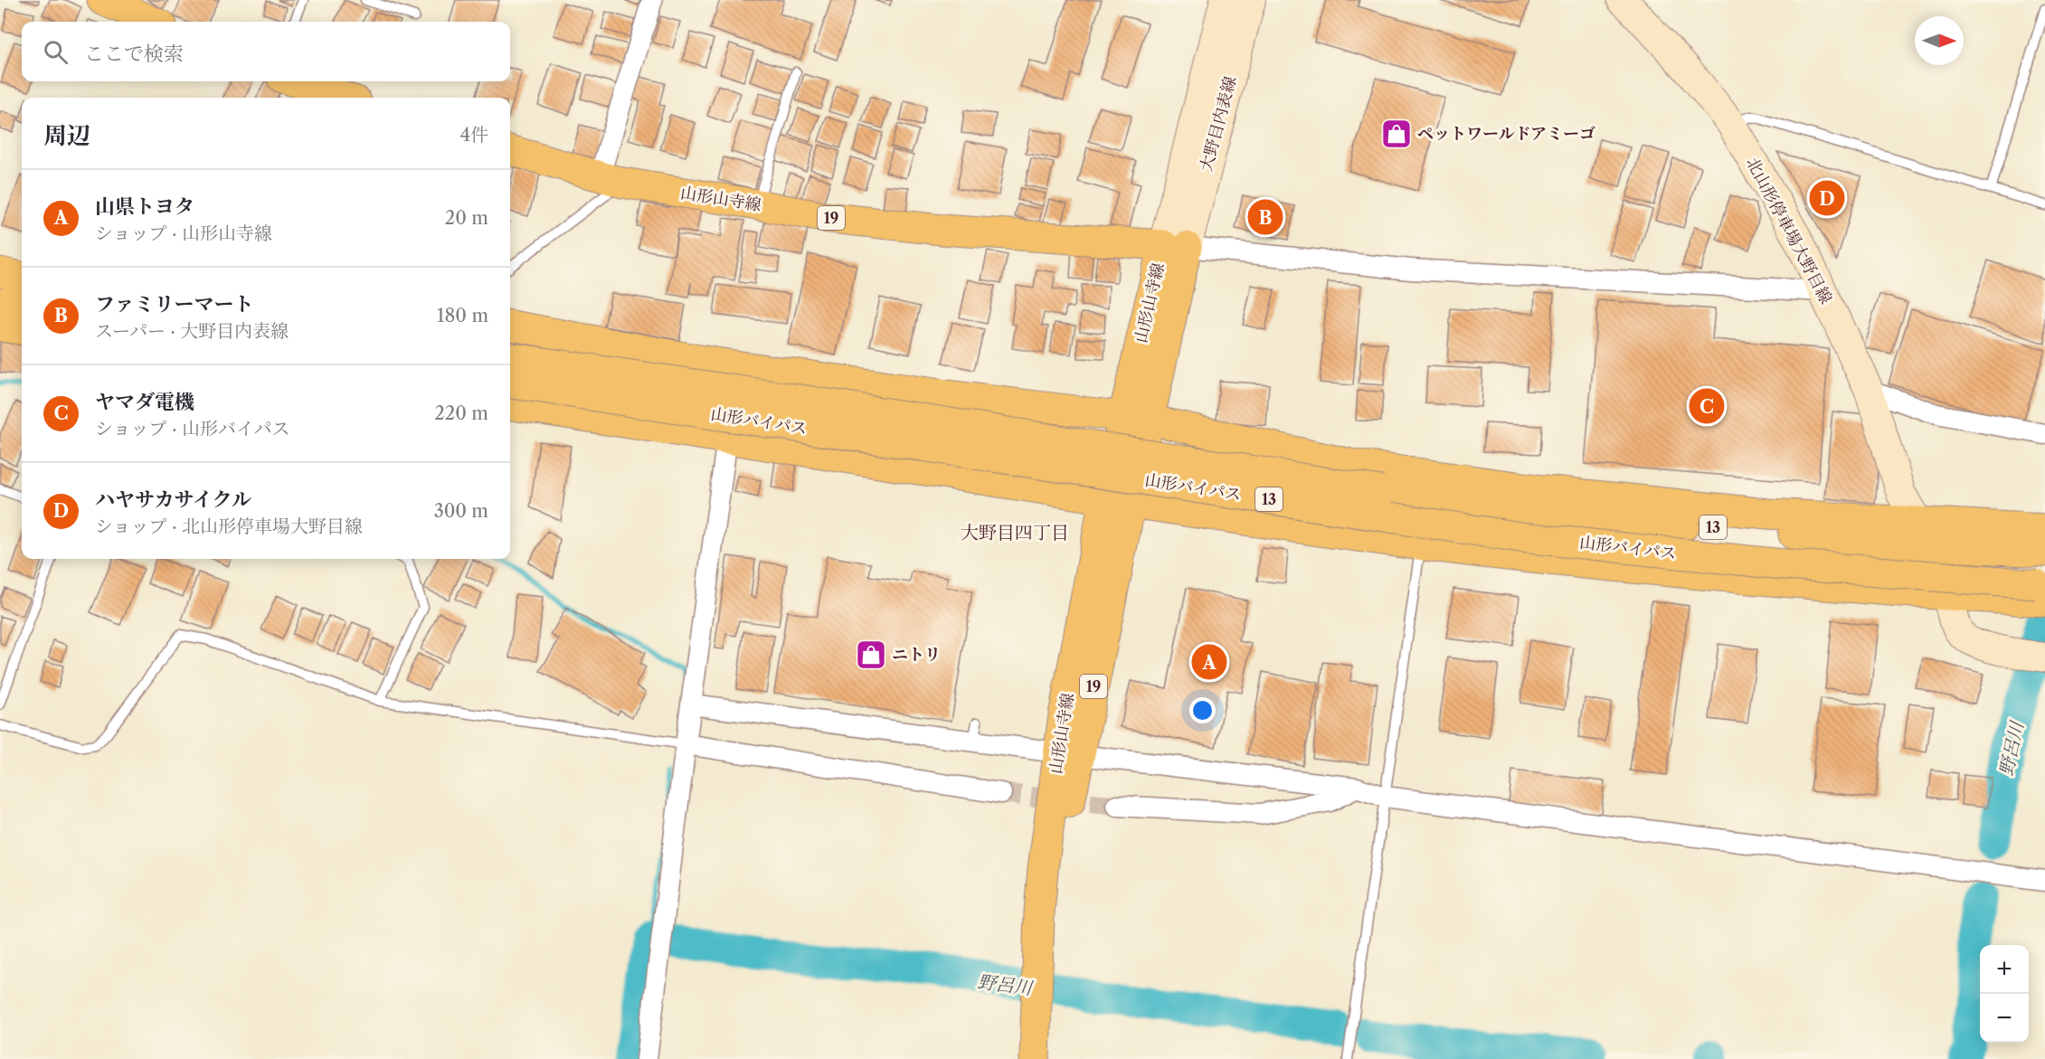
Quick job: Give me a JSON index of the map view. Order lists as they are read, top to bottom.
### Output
{
  "streets": {
    "main road": [
      "大野目内表線",
      "山形山寺線",
      "19",
      "北山形停車場大野目線",
      "山形バイパス",
      "13"
    ]
  },
  "crossings": [
    ["大野目内表線", "山形山寺線"]
  ],
  "districts": ["大野目四丁目"],
  "water": ["野呂川"],
  "places": {
    "shop": ["ペットワールドアミーゴ", "ニトリ"]
  },
  "north": "right",
  "page": {
    "search": "ここで検索",
    "heading": ["周辺", "4件"],
    "list": [
      {
        "mark": "A",
        "name": "山県トヨタ",
        "note": "ショップ · 山形山寺線",
        "value": "20 m"
      },
      {
        "mark": "B",
        "name": "ファミリーマート",
        "note": "スーパー · 大野目内表線",
        "value": "180 m"
      },
      {
        "mark": "C",
        "name": "ヤマダ電機",
        "note": "ショップ · 山形バイパス",
        "value": "220 m"
      },
      {
        "mark": "D",
        "name": "ハヤサカサイクル",
        "note": "ショップ · 北山形停車場大野目線",
        "value": "300 m"
      }
    ],
    "pins": [
      "D",
      "B",
      "C",
      "A"
    ],
    "map_buttons": ["+", "−"]
  }
}
